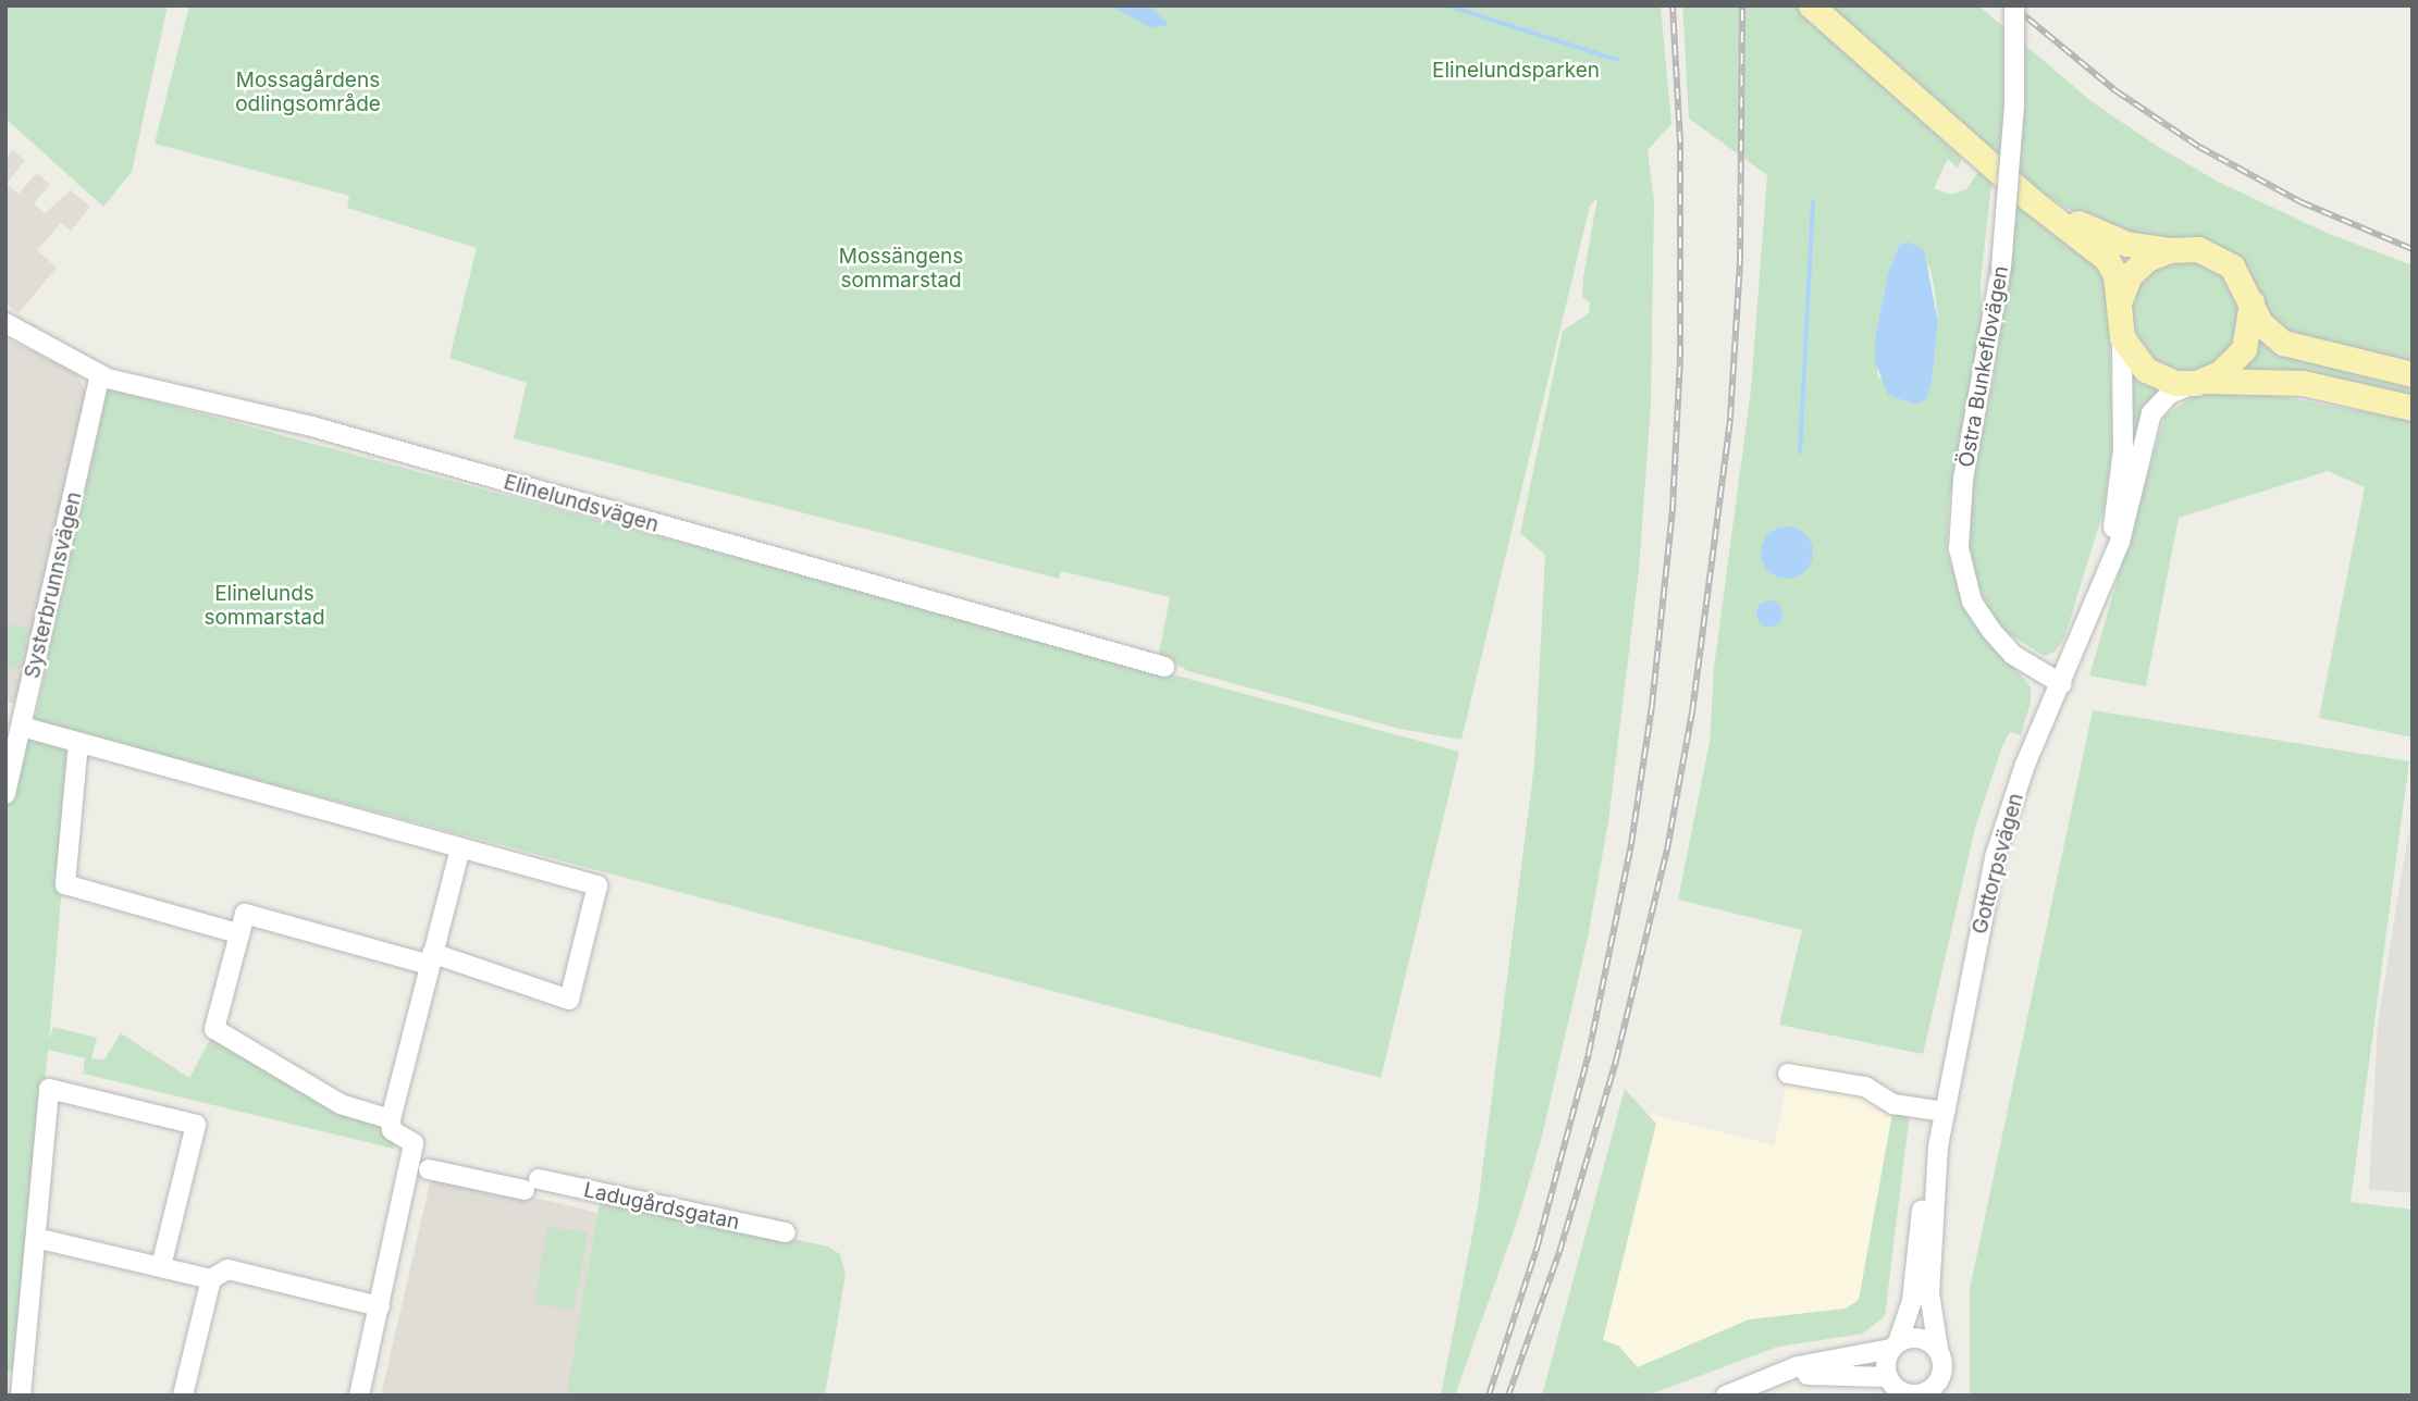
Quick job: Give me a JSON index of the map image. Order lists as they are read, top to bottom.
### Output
{
  "streets": {
    "street": [
      "Östra Bunkeflovägen",
      "Elinelundsvägen",
      "Systerbrunnsvägen",
      "Gottorpsvägen",
      "Ladugårdsgatan"
    ]
  },
  "crossings": [
    ["Östra Bunkeflovägen", "Gottorpsvägen"],
    ["Elinelundsvägen", "Systerbrunnsvägen"]
  ],
  "parks": [
    "Elinelundsparken",
    "Mossagårdens odlingsområde",
    "Mossängens sommarstad",
    "Elinelunds sommarstad"
  ]
}
